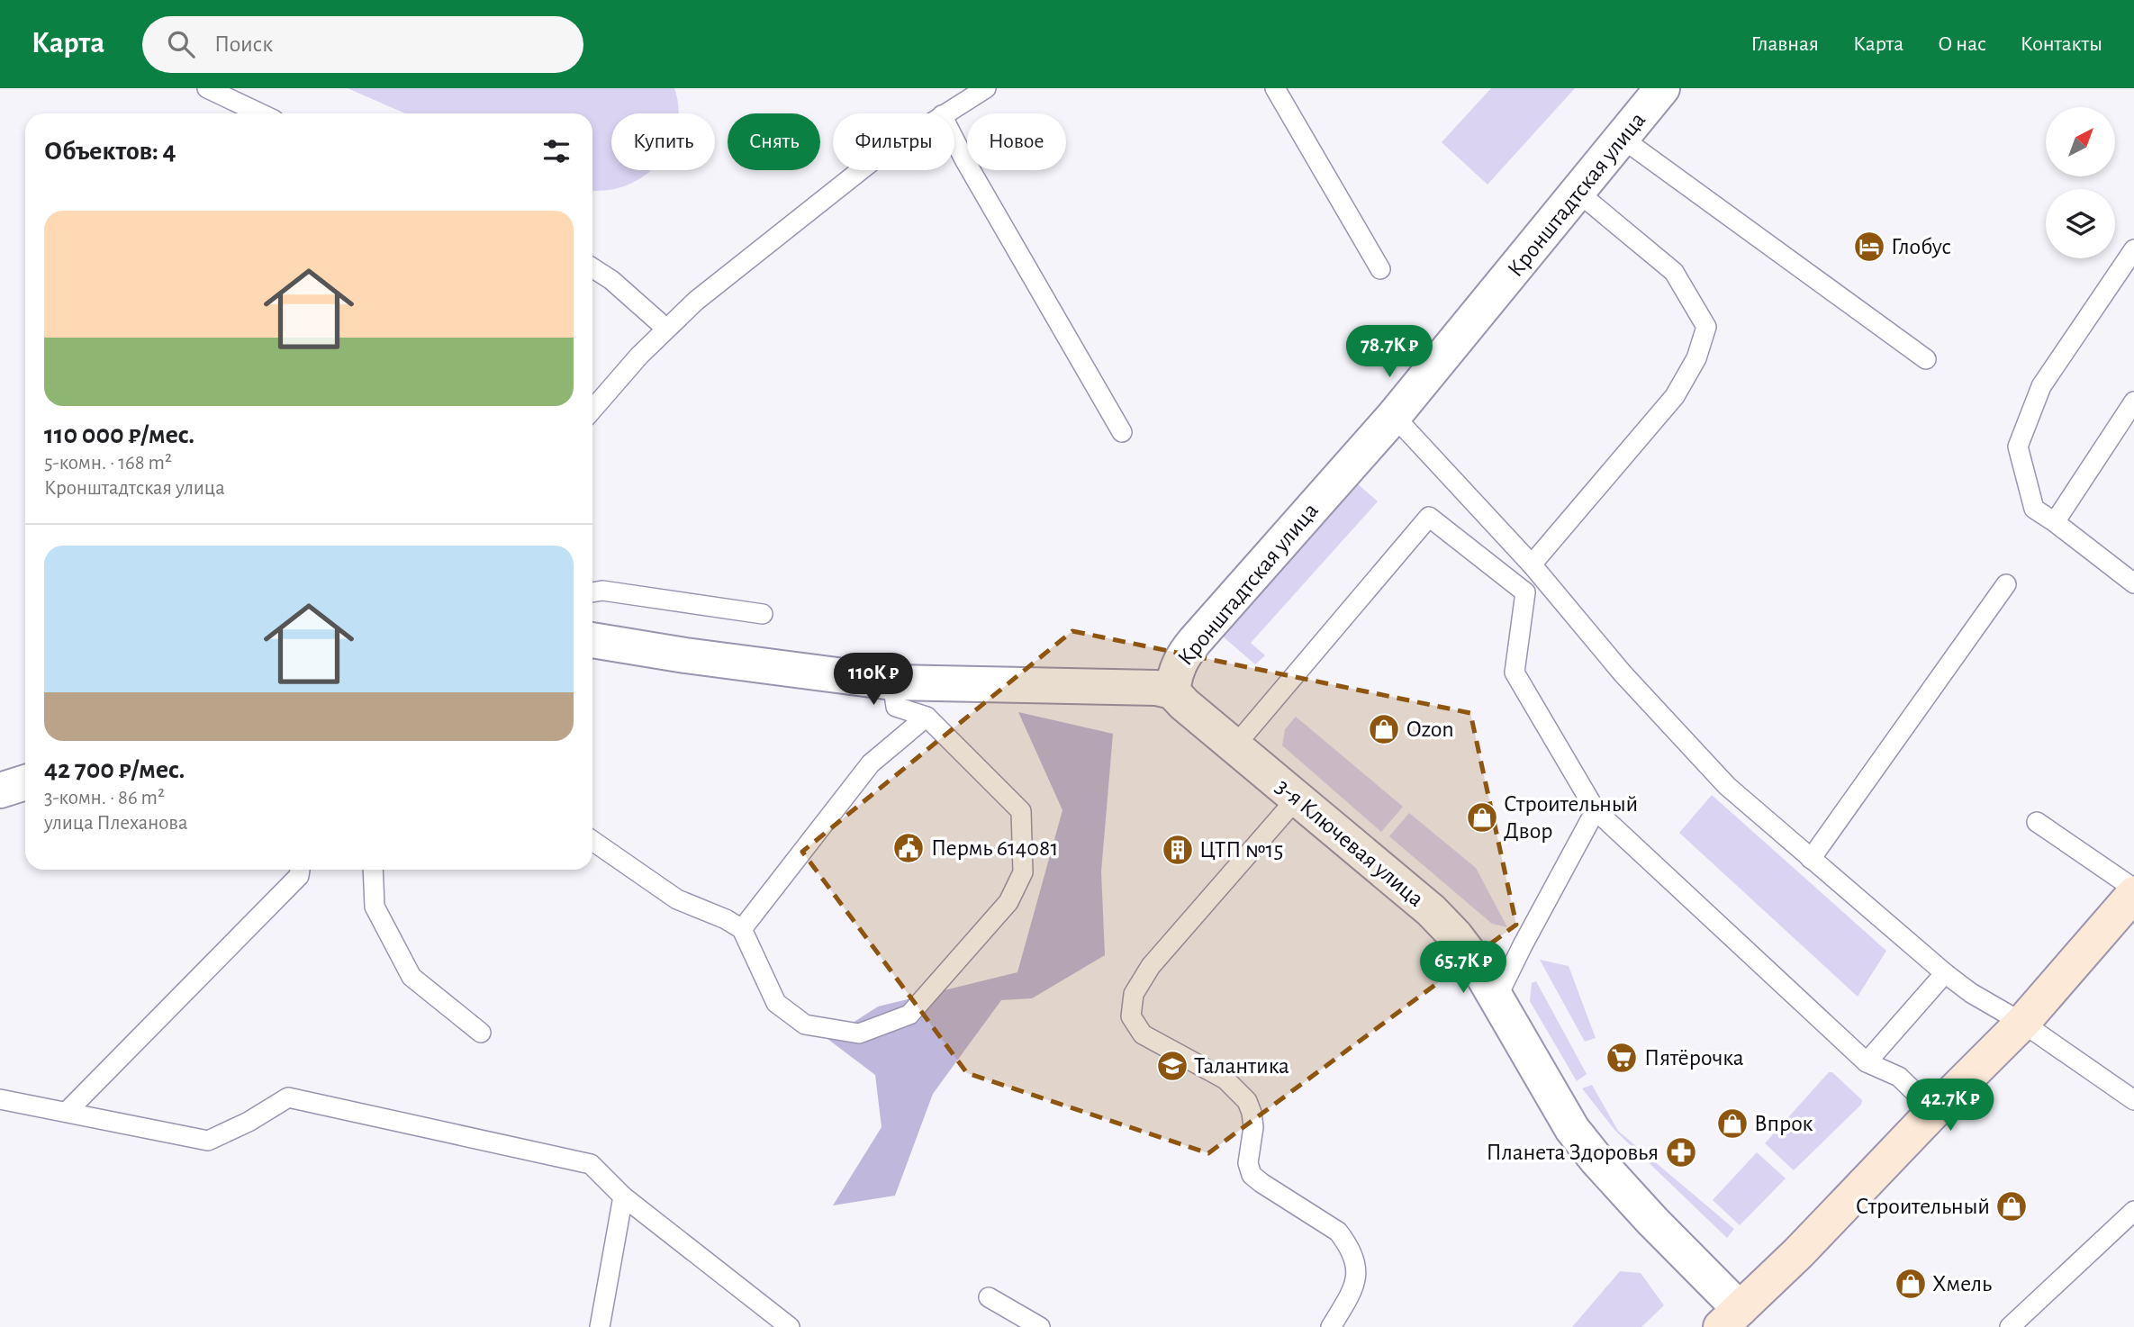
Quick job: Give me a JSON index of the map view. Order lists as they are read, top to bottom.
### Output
{
  "streets": {
    "street": ["Кронштадтская улица", "3-я Ключевая улица"]
  },
  "crossings": [
    ["Кронштадтская улица", "3-я Ключевая улица"]
  ],
  "places": {
    "hotel": ["Глобус"],
    "shop": [
      "Ozon",
      "Строительный Двор",
      "Впрок",
      "Строительный",
      "Хмель"
    ],
    "public building": ["Пермь 614081"],
    "building": ["ЦТП №15"],
    "supermarket": ["Пятёрочка"],
    "school or university": ["Талантика"],
    "pharmacy": ["Планета Здоровья"]
  },
  "north": "top right",
  "page": {
    "header": "Карта",
    "search": "Поиск",
    "nav": [
      "Главная",
      "Карта",
      "О нас",
      "Контакты"
    ],
    "chip": [
      "Купить",
      "Снять",
      "Фильтры",
      "Новое"
    ],
    "heading": "Объектов: 4",
    "list": [
      {
        "name": "110 000 ₽/мес.",
        "note": "5-комн. · 168 m² · Кронштадтская улица"
      },
      {
        "name": "42 700 ₽/мес.",
        "note": "3-комн. · 86 m² · улица Плеханова"
      }
    ],
    "price": [
      "78.7K ₽",
      "110K ₽",
      "65.7K ₽",
      "42.7K ₽"
    ]
  }
}
